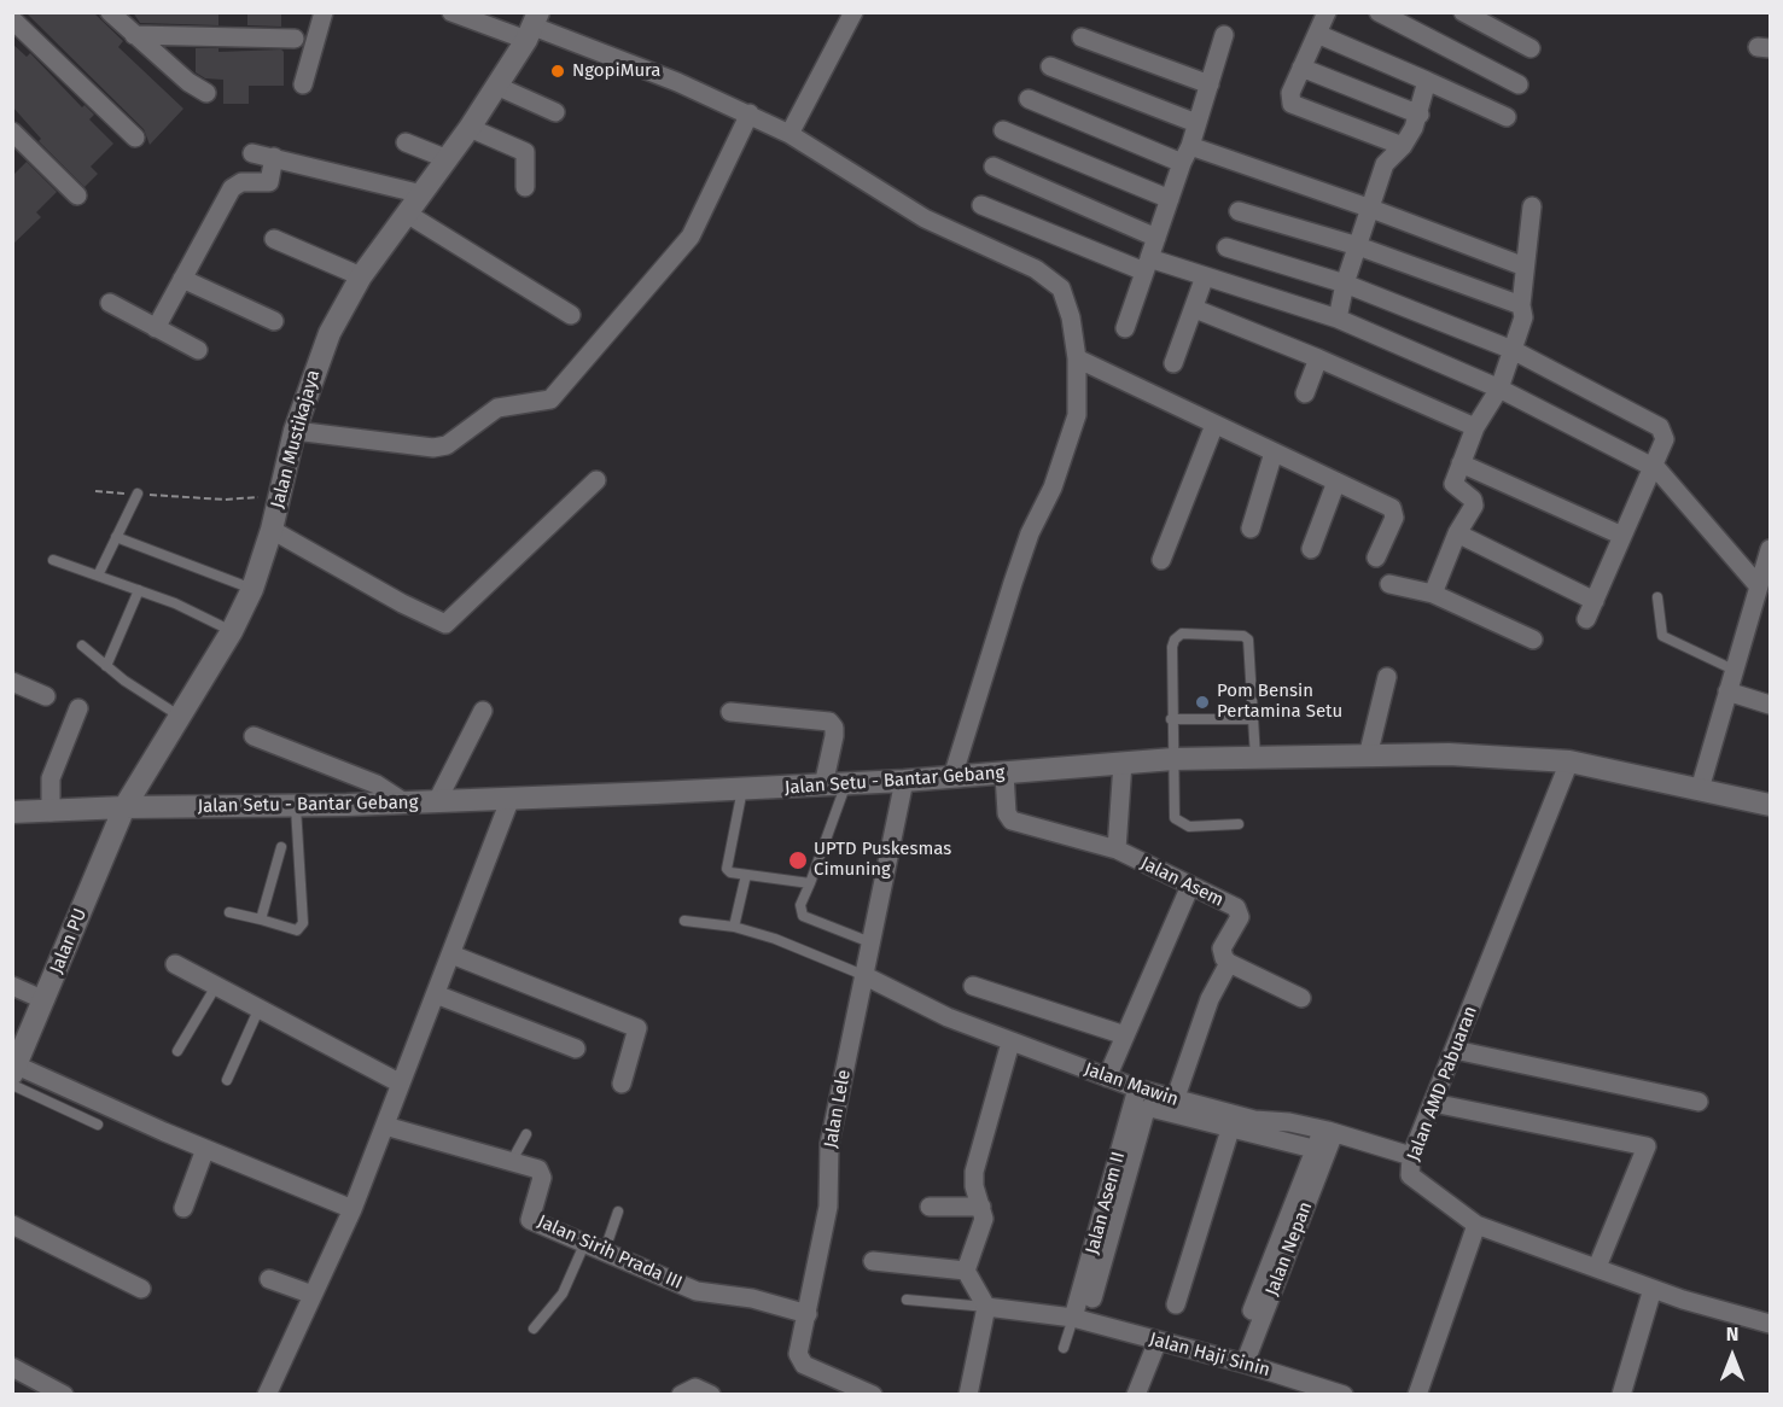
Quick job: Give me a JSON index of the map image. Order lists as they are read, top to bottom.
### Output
{
  "streets": {
    "main road": ["Jalan Mustikajaya", "Jalan Setu - Bantar Gebang", "Jalan PU"],
    "street": [
      "Jalan Asem",
      "Jalan AMD Pabuaran",
      "Jalan Mawin",
      "Jalan Lele",
      "Jalan Asem II",
      "Jalan Nepan",
      "Jalan Sirih Prada III",
      "Jalan Haji Sinin"
    ]
  },
  "crossings": [
    ["Jalan Mustikajaya", "Jalan Setu - Bantar Gebang"],
    ["Jalan Mustikajaya", "Jalan PU"],
    ["Jalan Setu - Bantar Gebang", "Jalan Asem"],
    ["Jalan Setu - Bantar Gebang", "Jalan PU"],
    ["Jalan Setu - Bantar Gebang", "Jalan AMD Pabuaran"],
    ["Jalan Setu - Bantar Gebang", "Jalan Lele"],
    ["Jalan AMD Pabuaran", "Jalan Mawin"],
    ["Jalan Mawin", "Jalan Lele"],
    ["Jalan Mawin", "Jalan Asem II"],
    ["Jalan Mawin", "Jalan Nepan"],
    ["Jalan Lele", "Jalan Sirih Prada III"],
    ["Jalan Asem II", "Jalan Haji Sinin"],
    ["Jalan Nepan", "Jalan Haji Sinin"]
  ],
  "places": ["NgopiMura", "Pom Bensin Pertamina Setu", "UPTD Puskesmas Cimuning"],
  "north": "top"
}
